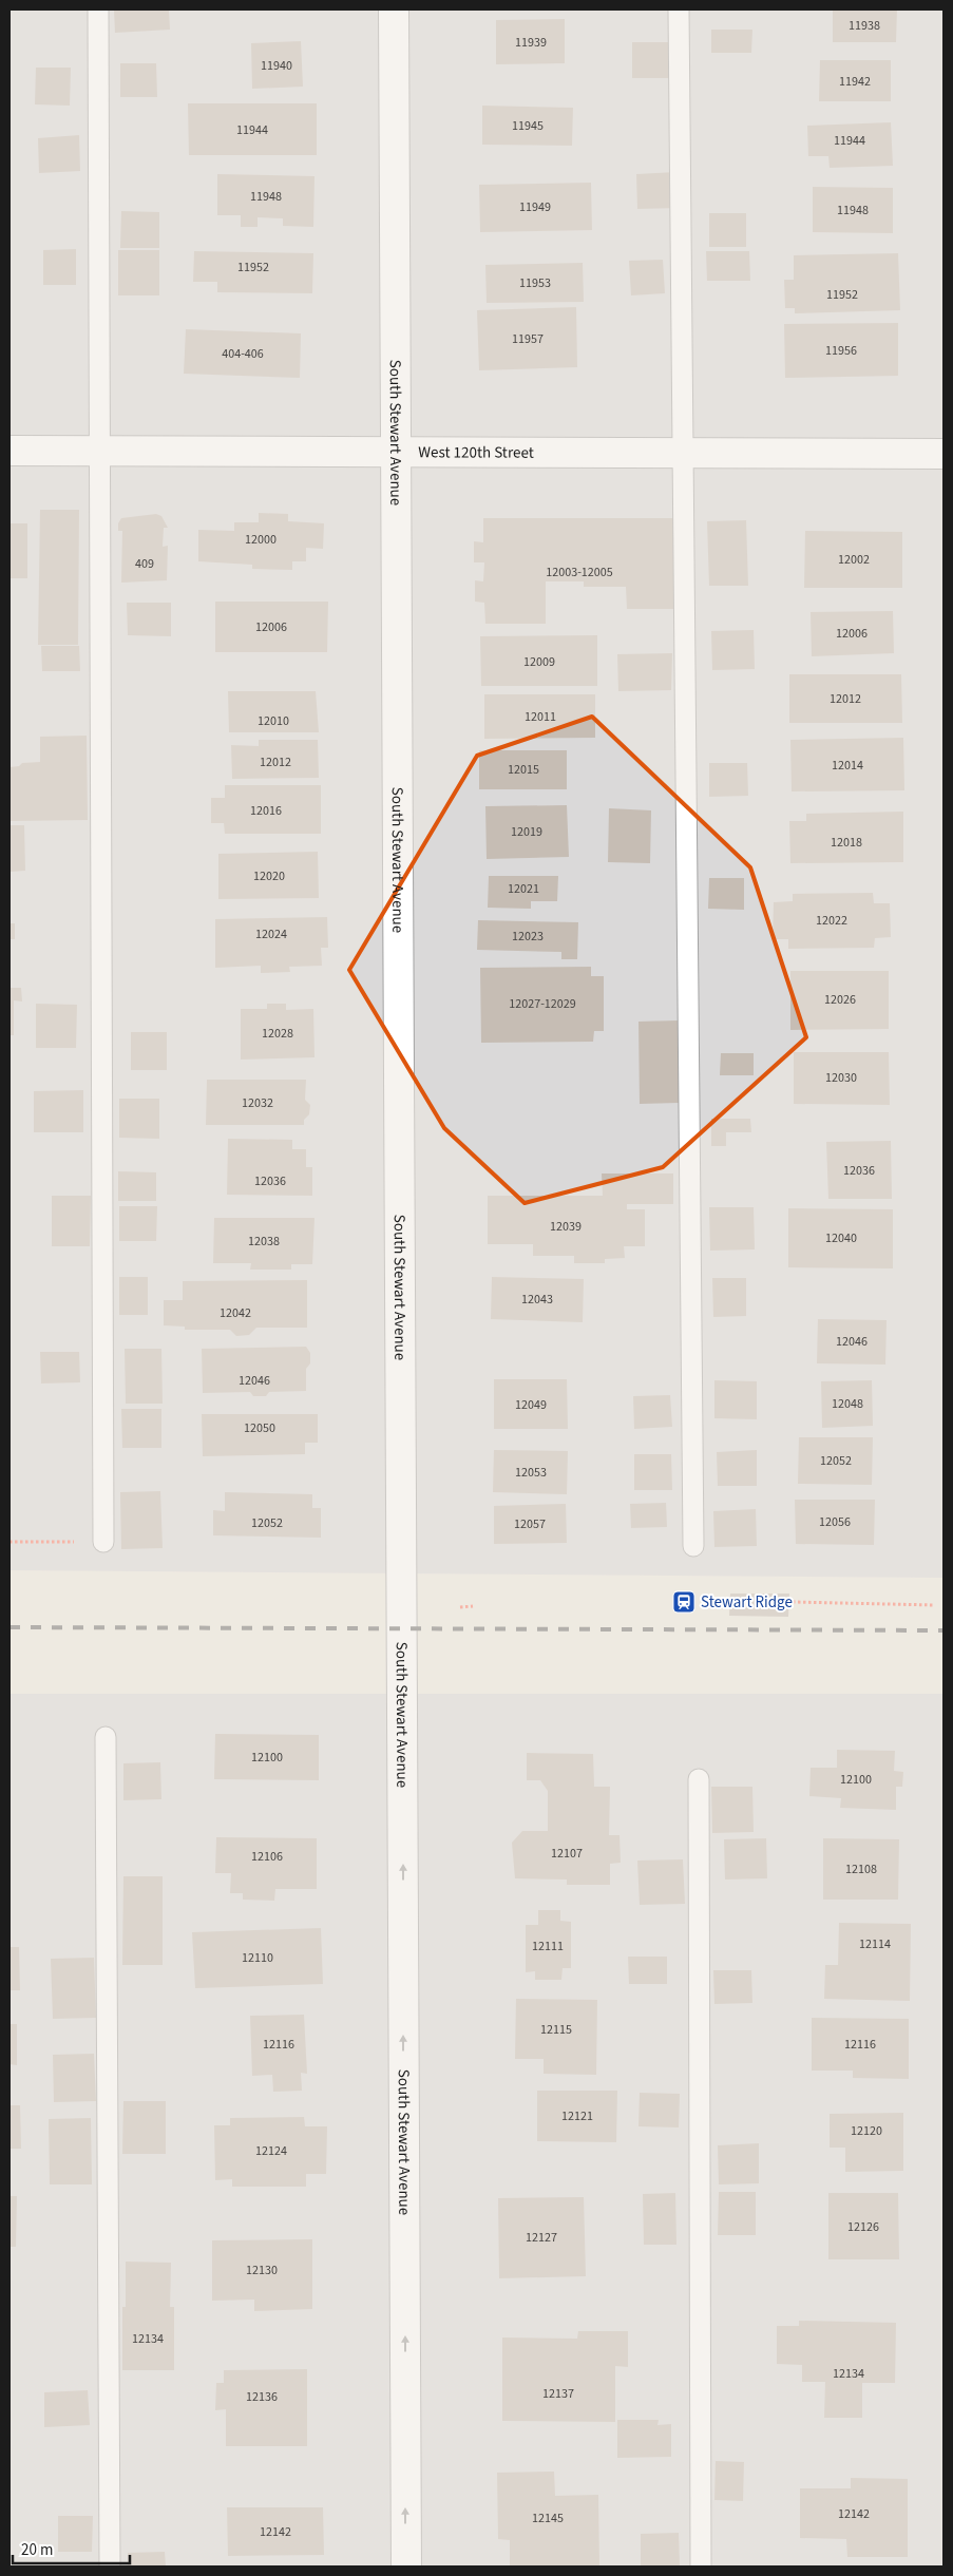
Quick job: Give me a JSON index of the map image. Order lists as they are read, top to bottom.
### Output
{
  "streets": {
    "street": ["South Stewart Avenue", "West 120th Street"]
  },
  "crossings": [
    ["South Stewart Avenue", "West 120th Street"]
  ],
  "one_way": ["South Stewart Avenue"],
  "places": {
    "station": ["Stewart Ridge"]
  },
  "house_numbers": [
    "11938",
    "11939",
    "11940",
    "11942",
    "11945",
    "11944",
    "11944",
    "11948",
    "11949",
    "11948",
    "11952",
    "11953",
    "11952",
    "11957",
    "11956",
    "404-406",
    "12000",
    "12002",
    "409",
    "12003-12005",
    "12006",
    "12006",
    "12009",
    "12012",
    "12011",
    "12010",
    "12012",
    "12014",
    "12015",
    "12016",
    "12019",
    "12018",
    "12020",
    "12021",
    "12022",
    "12024",
    "12023",
    "12026",
    "12027-12029",
    "12028",
    "12030",
    "12032",
    "12036",
    "12036",
    "12039",
    "12040",
    "12038",
    "12043",
    "12042",
    "12046",
    "12046",
    "12048",
    "12049",
    "12050",
    "12052",
    "12053",
    "12056",
    "12052",
    "12057",
    "12100",
    "12100",
    "12107",
    "12106",
    "12108",
    "12114",
    "12111",
    "12110",
    "12115",
    "12116",
    "12116",
    "12121",
    "12120",
    "12124",
    "12126",
    "12127",
    "12130",
    "12134",
    "12134",
    "12137",
    "12136",
    "12142",
    "12145",
    "12142"
  ],
  "scale_bar": "20 m"
}
